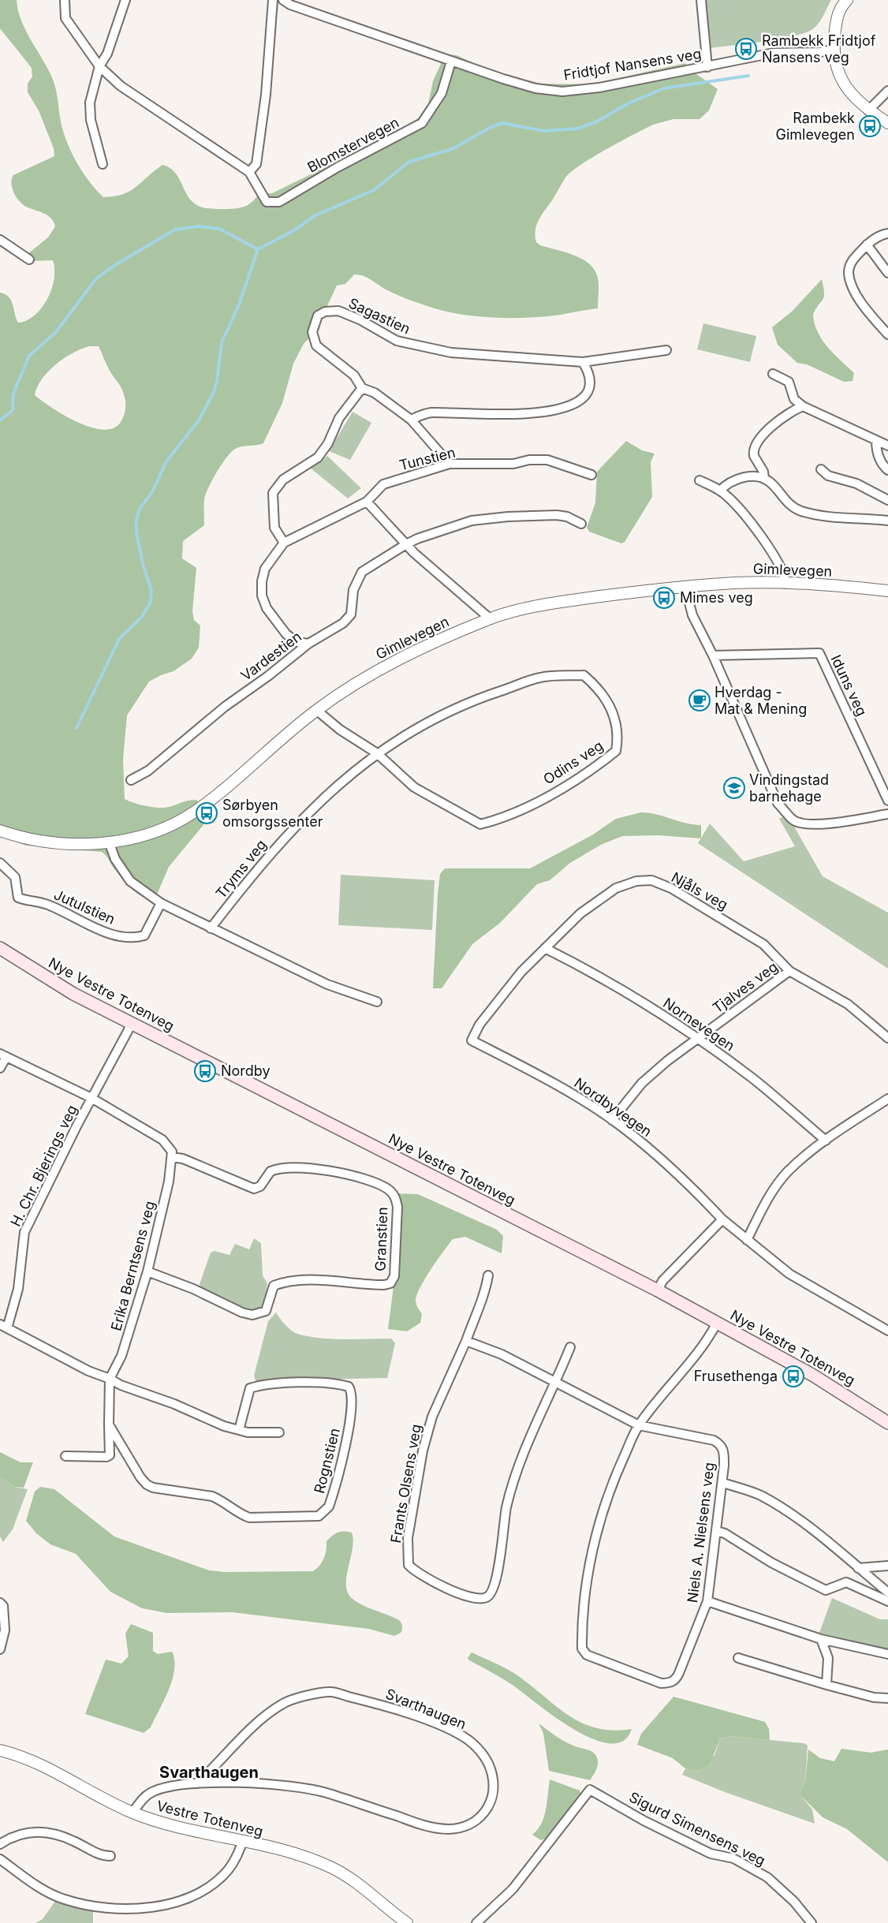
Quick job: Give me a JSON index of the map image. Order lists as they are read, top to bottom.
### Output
{
  "streets": {
    "main road": ["Nye Vestre Totenveg"],
    "street": [
      "Fridtjof Nansens veg",
      "Blomstervegen",
      "Sagastien",
      "Tunstien",
      "Gimlevegen",
      "Vardestien",
      "Iduns veg",
      "Odins veg",
      "Tryms veg",
      "Njåls veg",
      "Jutulstien",
      "Tjalves veg",
      "Nornevegen",
      "Nordbyvegen",
      "H. Chr. Bjerings veg",
      "Granstien",
      "Erika Berntsens veg",
      "Rognstien",
      "Frants Olsens veg",
      "Niels A. Nielsens veg",
      "Svarthaugen",
      "Vestre Totenveg",
      "Sigurd Simensens veg"
    ]
  },
  "crossings": [
    ["Fridtjof Nansens veg", "Blomstervegen"],
    ["Sagastien", "Tunstien"],
    ["Tunstien", "Vardestien"],
    ["Gimlevegen", "Odins veg"],
    ["Odins veg", "Tryms veg"],
    ["Njåls veg", "Tjalves veg"],
    ["Njåls veg", "Nornevegen"],
    ["Njåls veg", "Nordbyvegen"],
    ["Tjalves veg", "Nornevegen"],
    ["Tjalves veg", "Nordbyvegen"],
    ["Nye Vestre Totenveg", "H. Chr. Bjerings veg"],
    ["Nye Vestre Totenveg", "Niels A. Nielsens veg"],
    ["Granstien", "Erika Berntsens veg"],
    ["Svarthaugen", "Vestre Totenveg"]
  ],
  "districts": ["Svarthaugen"],
  "places": {
    "bus stop": [
      "Rambekk Fridtjof Nansens veg",
      "Rambekk Gimlevegen",
      "Mimes veg",
      "Sørbyen omsorgssenter",
      "Nordby",
      "Frusethenga"
    ],
    "cafe": ["Hverdag - Mat & Mening"],
    "school or university": ["Vindingstad barnehage"]
  }
}
